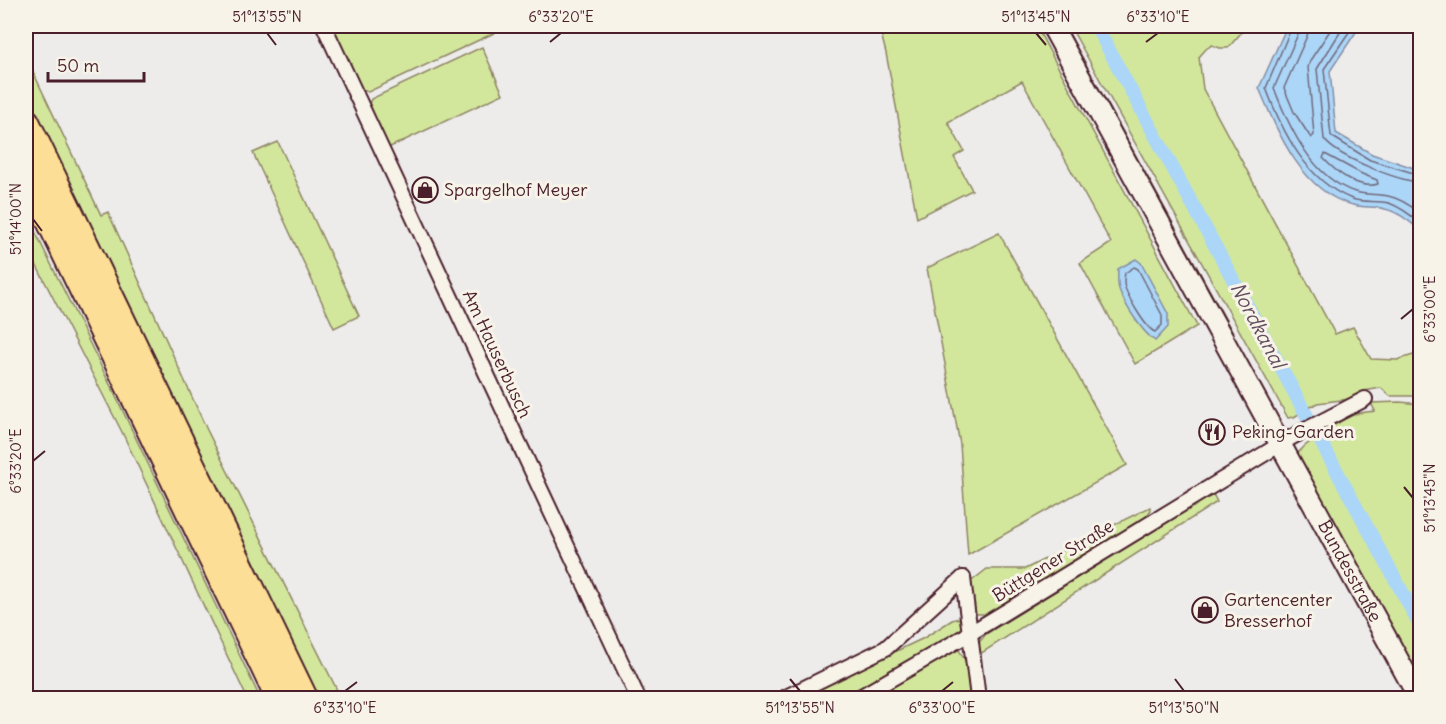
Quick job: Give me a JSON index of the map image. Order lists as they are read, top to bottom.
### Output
{
  "streets": {
    "main road": ["Bundesstraße"],
    "street": ["Am Hauserbusch", "Büttgener Straße"]
  },
  "crossings": [
    ["Büttgener Straße", "Bundesstraße"]
  ],
  "water": ["Nordkanal"],
  "places": {
    "shop": ["Spargelhof Meyer", "Gartencenter Bresserhof"],
    "restaurant": ["Peking-Garden"]
  },
  "scale_bar": "50 m",
  "coordinates": [
    "51°13'55\"N",
    "6°33'20\"E",
    "51°13'45\"N",
    "6°33'10\"E",
    "51°14'00\"N",
    "6°33'00\"E",
    "51°13'50\"N"
  ]
}
